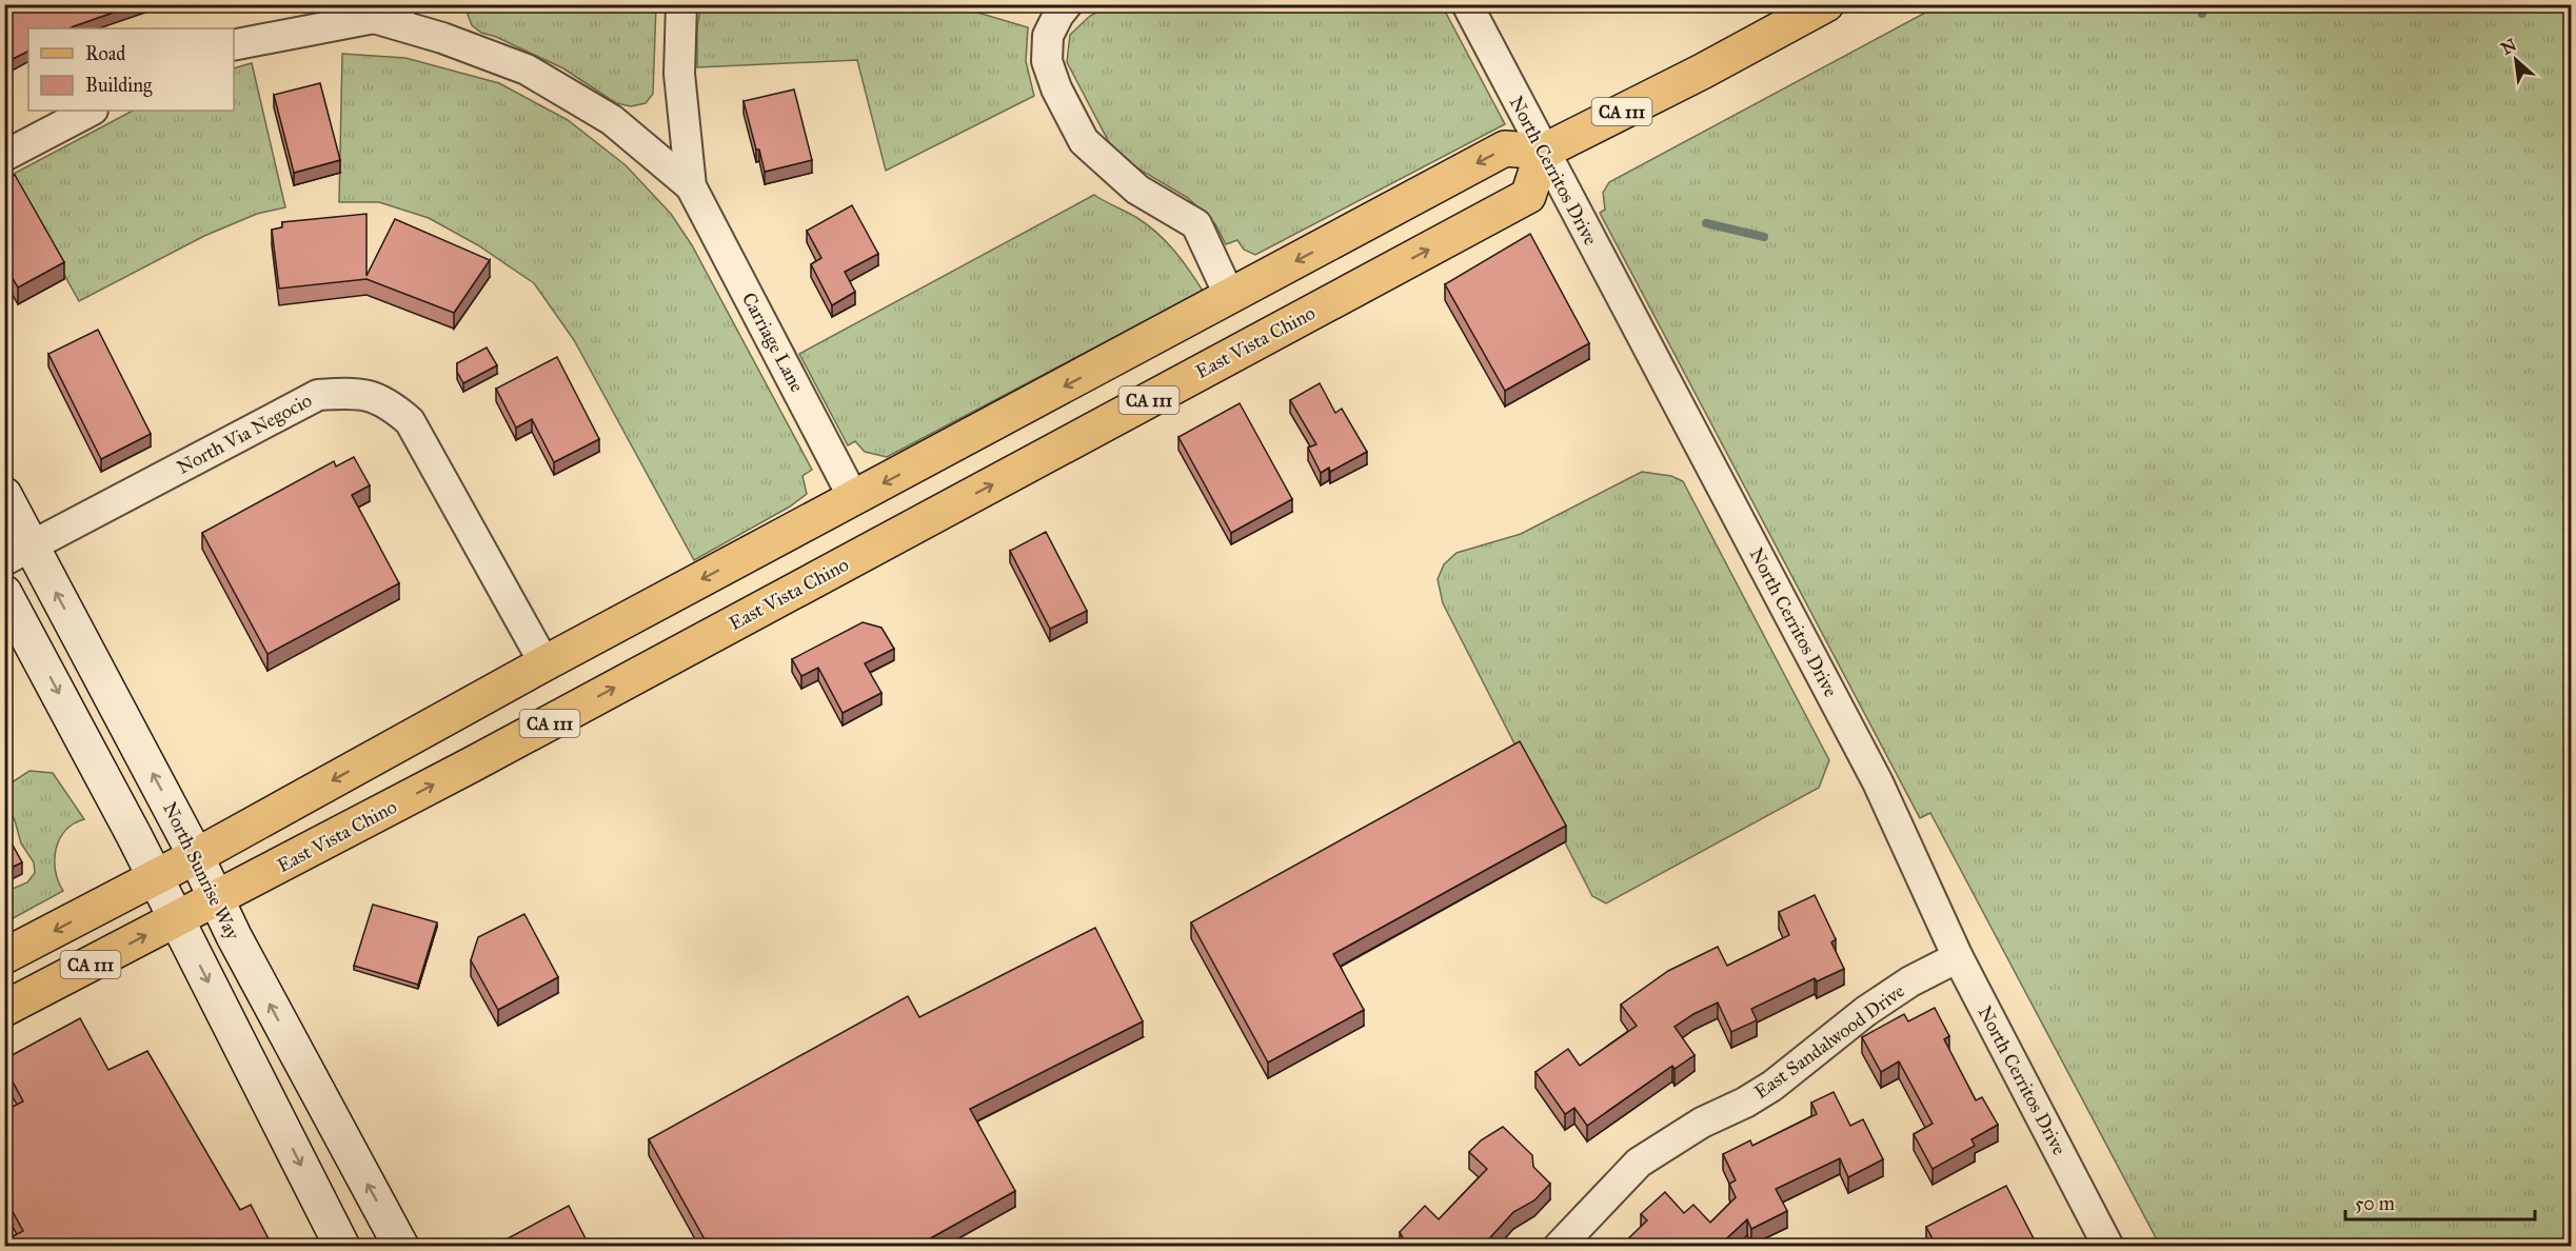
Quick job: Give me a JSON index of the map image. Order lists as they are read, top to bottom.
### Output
{
  "streets": {
    "main road": ["CA 111", "East Vista Chino", "North Sunrise Way"],
    "street": [
      "North Cerritos Drive",
      "Carriage Lane",
      "North Via Negocio",
      "East Sandalwood Drive"
    ]
  },
  "crossings": [
    ["CA 111", "North Cerritos Drive"],
    ["CA 111", "Carriage Lane"],
    ["CA 111", "East Vista Chino"],
    ["CA 111", "North Via Negocio"],
    ["CA 111", "North Sunrise Way"],
    ["North Cerritos Drive", "East Vista Chino"],
    ["North Cerritos Drive", "East Sandalwood Drive"],
    ["East Vista Chino", "North Sunrise Way"],
    ["North Via Negocio", "North Sunrise Way"]
  ],
  "legend": ["Road", "Building"],
  "scale_bar": "50 m",
  "north": "top left"
}
